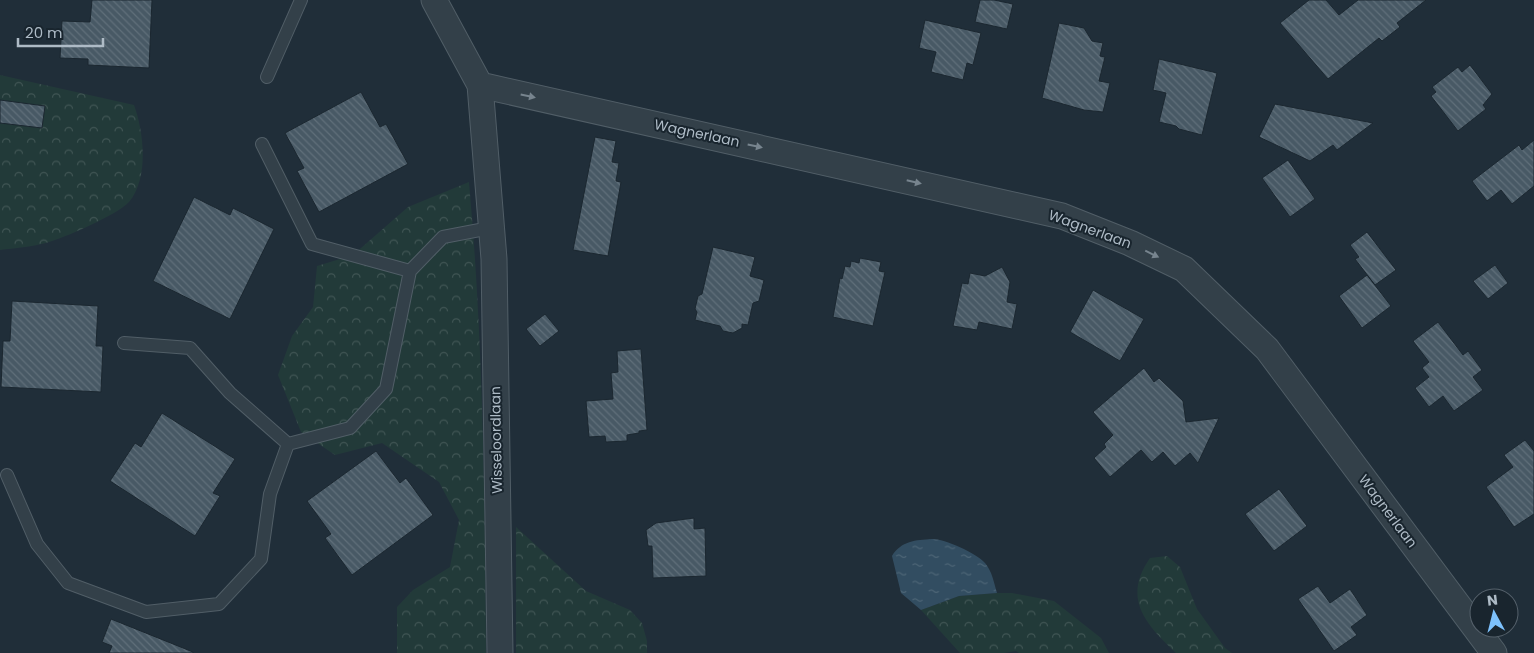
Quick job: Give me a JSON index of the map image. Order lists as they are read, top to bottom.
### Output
{
  "streets": {
    "street": ["Wagnerlaan", "Wisseloordlaan"]
  },
  "crossings": [
    ["Wagnerlaan", "Wisseloordlaan"]
  ],
  "one_way": ["Wagnerlaan"],
  "scale_bar": "20 m",
  "north": "top"
}
